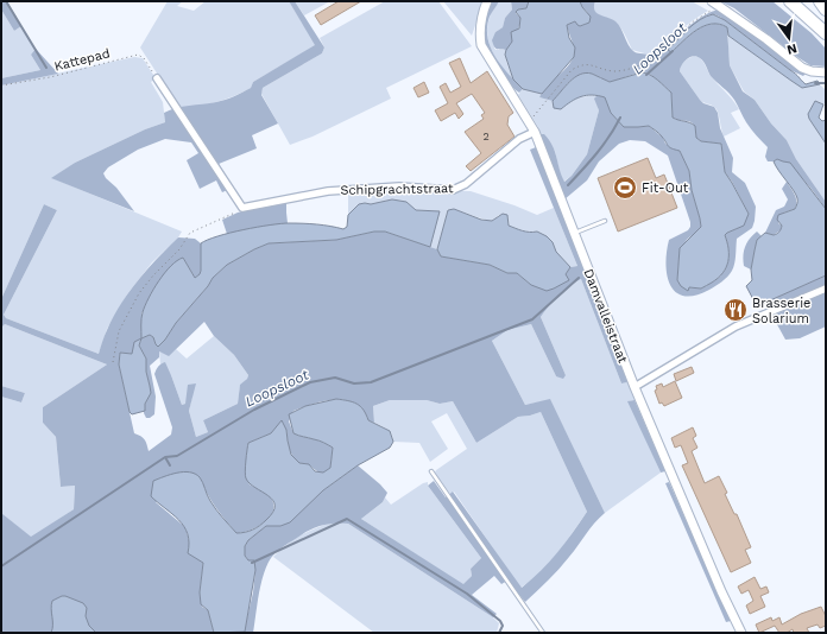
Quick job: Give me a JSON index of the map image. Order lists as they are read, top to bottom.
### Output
{
  "streets": {
    "street": ["Schipgrachtstraat", "Damvalleistraat"],
    "path": ["Kattepad"]
  },
  "crossings": [
    ["Schipgrachtstraat", "Damvalleistraat"]
  ],
  "water": ["Loopsloot"],
  "places": {
    "sports": ["Fit-Out"],
    "restaurant": ["Brasserie Solarium"]
  },
  "house_numbers": ["2"],
  "north": "bottom"
}
